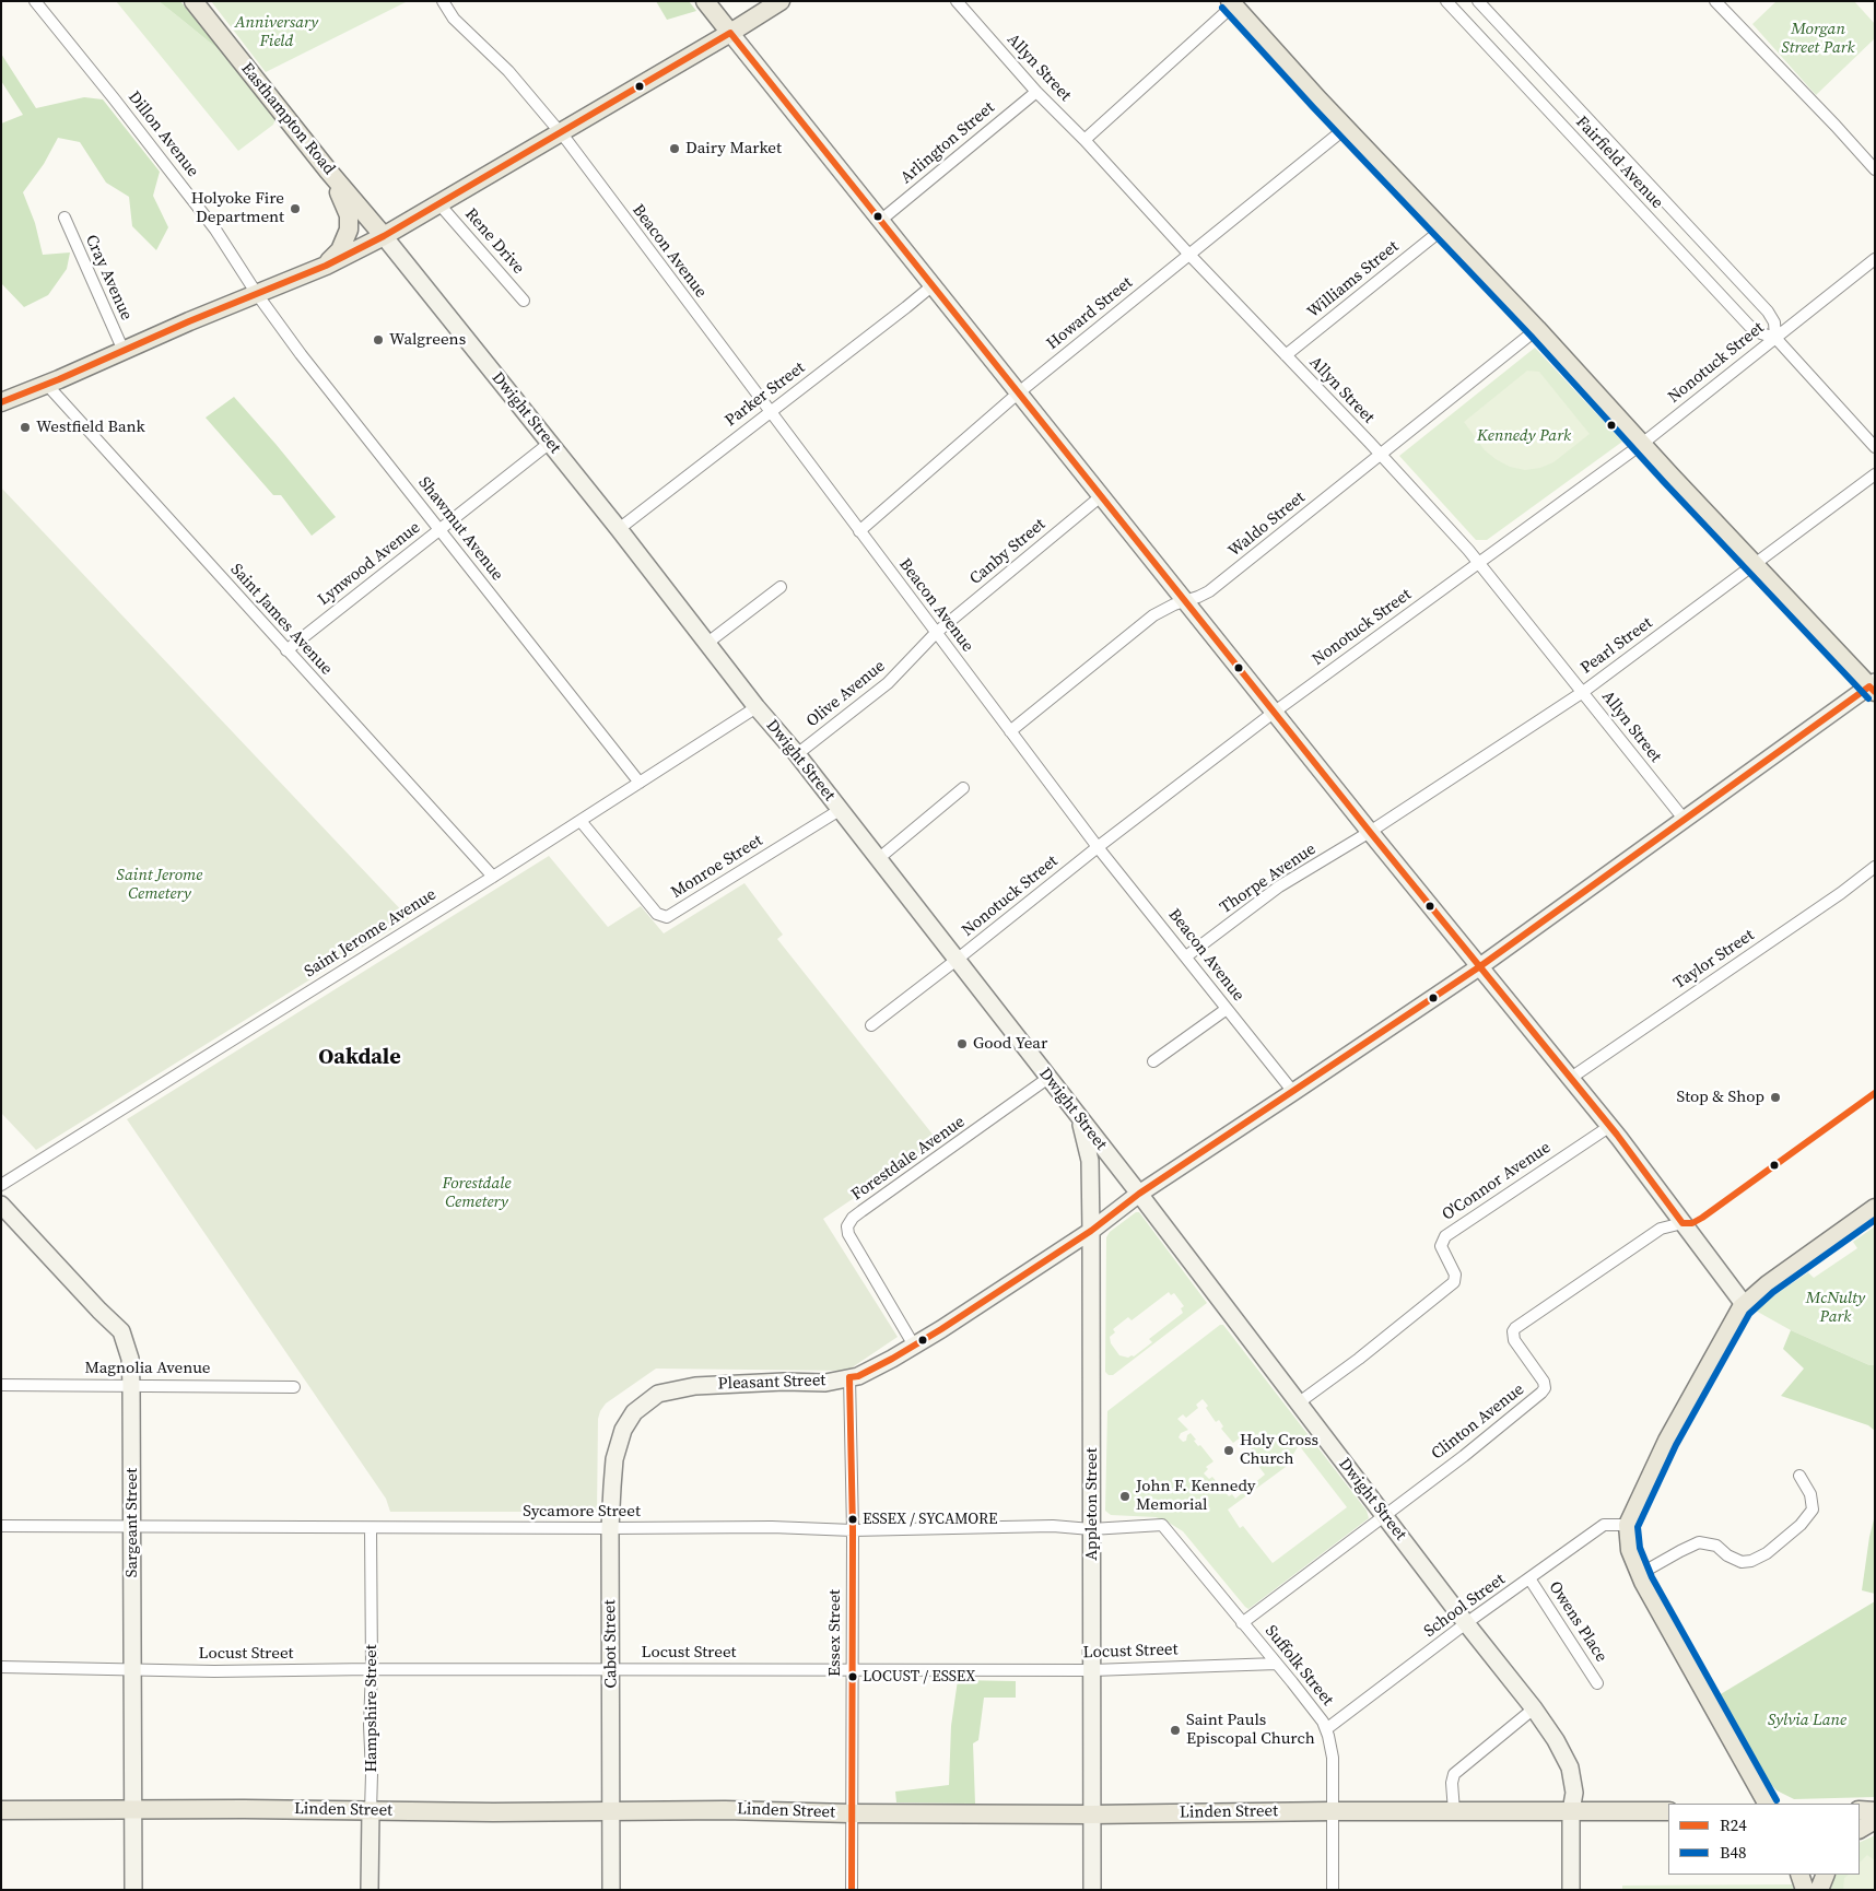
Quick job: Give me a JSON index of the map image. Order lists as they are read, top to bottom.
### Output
{
  "streets": {
    "main road": [
      "Easthampton Road",
      "Dwight Street",
      "Pleasant Street",
      "Appleton Street",
      "Sargeant Street",
      "Cabot Street",
      "Hampshire Street",
      "Linden Street"
    ],
    "street": [
      "Allyn Street",
      "Dillon Avenue",
      "Arlington Street",
      "Fairfield Avenue",
      "Rene Drive",
      "Beacon Avenue",
      "Cray Avenue",
      "Williams Street",
      "Howard Street",
      "Nonotuck Street",
      "Parker Street",
      "Waldo Street",
      "Shawmut Avenue",
      "Canby Street",
      "Lynwood Avenue",
      "Saint James Avenue",
      "Pearl Street",
      "Olive Avenue",
      "Monroe Street",
      "Thorpe Avenue",
      "Saint Jerome Avenue",
      "Taylor Street",
      "Forestdale Avenue",
      "O'Connor Avenue",
      "Magnolia Avenue",
      "Clinton Avenue",
      "Sycamore Street",
      "School Street",
      "Owens Place",
      "Essex Street",
      "Locust Street",
      "Suffolk Street"
    ]
  },
  "crossings": [
    ["Allyn Street", "Arlington Street"],
    ["Allyn Street", "Williams Street"],
    ["Allyn Street", "Howard Street"],
    ["Allyn Street", "Nonotuck Street"],
    ["Allyn Street", "Waldo Street"],
    ["Allyn Street", "Pearl Street"],
    ["Allyn Street", "Pleasant Street"],
    ["Easthampton Road", "Dwight Street"],
    ["Dillon Avenue", "Shawmut Avenue"],
    ["Fairfield Avenue", "Nonotuck Street"],
    ["Beacon Avenue", "Howard Street"],
    ["Beacon Avenue", "Nonotuck Street"],
    ["Beacon Avenue", "Parker Street"],
    ["Beacon Avenue", "Waldo Street"],
    ["Beacon Avenue", "Canby Street"],
    ["Beacon Avenue", "Olive Avenue"],
    ["Beacon Avenue", "Thorpe Avenue"],
    ["Beacon Avenue", "Pleasant Street"],
    ["Nonotuck Street", "Dwight Street"],
    ["Parker Street", "Dwight Street"],
    ["Dwight Street", "Lynwood Avenue"],
    ["Dwight Street", "Olive Avenue"],
    ["Dwight Street", "Monroe Street"],
    ["Dwight Street", "Saint Jerome Avenue"],
    ["Dwight Street", "Forestdale Avenue"],
    ["Dwight Street", "O'Connor Avenue"],
    ["Dwight Street", "Pleasant Street"],
    ["Dwight Street", "Clinton Avenue"],
    ["Dwight Street", "Appleton Street"],
    ["Dwight Street", "School Street"],
    ["Dwight Street", "Linden Street"],
    ["Shawmut Avenue", "Lynwood Avenue"],
    ["Shawmut Avenue", "Saint Jerome Avenue"],
    ["Canby Street", "Olive Avenue"],
    ["Lynwood Avenue", "Saint James Avenue"],
    ["Saint James Avenue", "Saint Jerome Avenue"],
    ["Pearl Street", "Thorpe Avenue"],
    ["Monroe Street", "Saint Jerome Avenue"],
    ["Forestdale Avenue", "Pleasant Street"],
    ["Magnolia Avenue", "Sargeant Street"],
    ["Pleasant Street", "Appleton Street"],
    ["Pleasant Street", "Essex Street"],
    ["Pleasant Street", "Cabot Street"],
    ["Clinton Avenue", "Suffolk Street"],
    ["Appleton Street", "Sycamore Street"],
    ["Appleton Street", "Locust Street"],
    ["Appleton Street", "Linden Street"],
    ["Sycamore Street", "Sargeant Street"],
    ["Sycamore Street", "Essex Street"],
    ["Sycamore Street", "Cabot Street"],
    ["Sycamore Street", "Suffolk Street"],
    ["Sycamore Street", "Hampshire Street"],
    ["Sargeant Street", "Locust Street"],
    ["Sargeant Street", "Linden Street"],
    ["School Street", "Owens Place"],
    ["School Street", "Suffolk Street"],
    ["Essex Street", "Locust Street"],
    ["Essex Street", "Linden Street"],
    ["Cabot Street", "Locust Street"],
    ["Cabot Street", "Linden Street"],
    ["Locust Street", "Suffolk Street"],
    ["Locust Street", "Hampshire Street"],
    ["Suffolk Street", "Linden Street"],
    ["Hampshire Street", "Linden Street"]
  ],
  "districts": ["Oakdale"],
  "parks": [
    "Anniversary Field",
    "Morgan Street Park",
    "Kennedy Park",
    "Saint Jerome Cemetery",
    "Forestdale Cemetery",
    "McNulty Park",
    "Sylvia Lane"
  ],
  "places": [
    "Dairy Market",
    "Holyoke Fire Department",
    "Walgreens",
    "Westfield Bank",
    "Good Year",
    "Stop & Shop",
    "Holy Cross Church",
    "John F. Kennedy Memorial",
    "ESSEX / SYCAMORE",
    "LOCUST / ESSEX",
    "Saint Pauls Episcopal Church"
  ],
  "lines": ["transit line B48", "transit line R24"],
  "legend": ["R24", "B48"]
}
